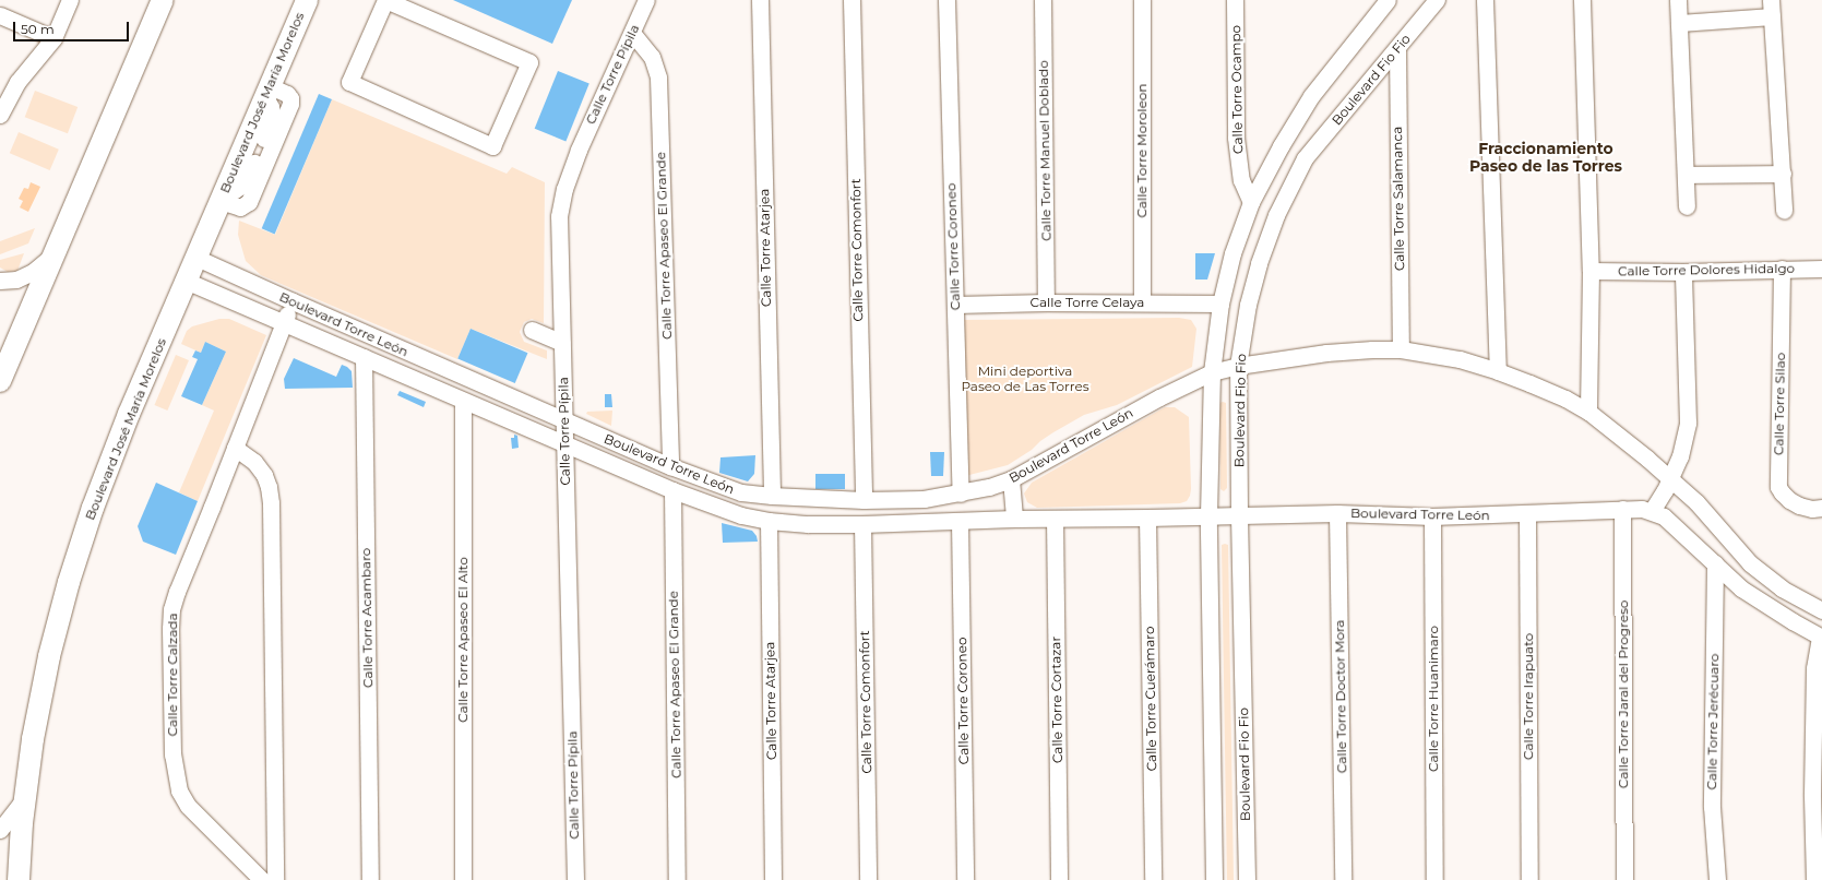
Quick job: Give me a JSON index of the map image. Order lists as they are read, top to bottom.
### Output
{
  "streets": {
    "main road": ["Boulevard José María Morelos"],
    "street": [
      "Calle Torre Pípila",
      "Boulevard Fio Fio",
      "Calle Torre Ocampo",
      "Calle Torre Manuel Doblado",
      "Calle Torre Moroleon",
      "Calle Torre Salamanca",
      "Calle Torre Apaseo El Grande",
      "Calle Torre Coroneo",
      "Calle Torre Atarjea",
      "Calle Torre Comonfort",
      "Calle Torre Dolores Hidalgo",
      "Calle Torre Celaya",
      "Boulevard Torre León",
      "Calle Torre Silao",
      "Calle Torre Acambaro",
      "Calle Torre Apaseo El Alto",
      "Calle Torre Calzada",
      "Calle Torre Jaral del Progreso",
      "Calle Torre Doctor Mora",
      "Calle Torre Irapuato",
      "Calle Torre Cuerámaro",
      "Calle Torre Huanimaro",
      "Calle Torre Cortazar",
      "Calle Torre Jerécuaro"
    ]
  },
  "crossings": [
    ["Calle Torre Pípila", "Calle Torre Apaseo El Grande"],
    ["Calle Torre Pípila", "Boulevard Torre León"],
    ["Boulevard Fio Fio", "Calle Torre Ocampo"],
    ["Boulevard Fio Fio", "Calle Torre Salamanca"],
    ["Boulevard Fio Fio", "Calle Torre Celaya"],
    ["Boulevard Fio Fio", "Boulevard Torre León"],
    ["Boulevard José María Morelos", "Boulevard Torre León"],
    ["Calle Torre Manuel Doblado", "Calle Torre Celaya"],
    ["Calle Torre Moroleon", "Calle Torre Celaya"],
    ["Calle Torre Salamanca", "Boulevard Torre León"],
    ["Calle Torre Apaseo El Grande", "Boulevard Torre León"],
    ["Calle Torre Coroneo", "Calle Torre Celaya"],
    ["Calle Torre Coroneo", "Boulevard Torre León"],
    ["Calle Torre Atarjea", "Boulevard Torre León"],
    ["Calle Torre Comonfort", "Boulevard Torre León"],
    ["Calle Torre Dolores Hidalgo", "Calle Torre Silao"],
    ["Boulevard Torre León", "Calle Torre Acambaro"],
    ["Boulevard Torre León", "Calle Torre Apaseo El Alto"],
    ["Boulevard Torre León", "Calle Torre Calzada"],
    ["Boulevard Torre León", "Calle Torre Jaral del Progreso"],
    ["Boulevard Torre León", "Calle Torre Doctor Mora"],
    ["Boulevard Torre León", "Calle Torre Irapuato"],
    ["Boulevard Torre León", "Calle Torre Cuerámaro"],
    ["Boulevard Torre León", "Calle Torre Huanimaro"],
    ["Boulevard Torre León", "Calle Torre Cortazar"],
    ["Boulevard Torre León", "Calle Torre Jerécuaro"]
  ],
  "districts": ["Fraccionamiento Paseo de las Torres"],
  "parks": ["Mini deportiva Paseo de Las Torres"],
  "scale_bar": "50 m"
}
